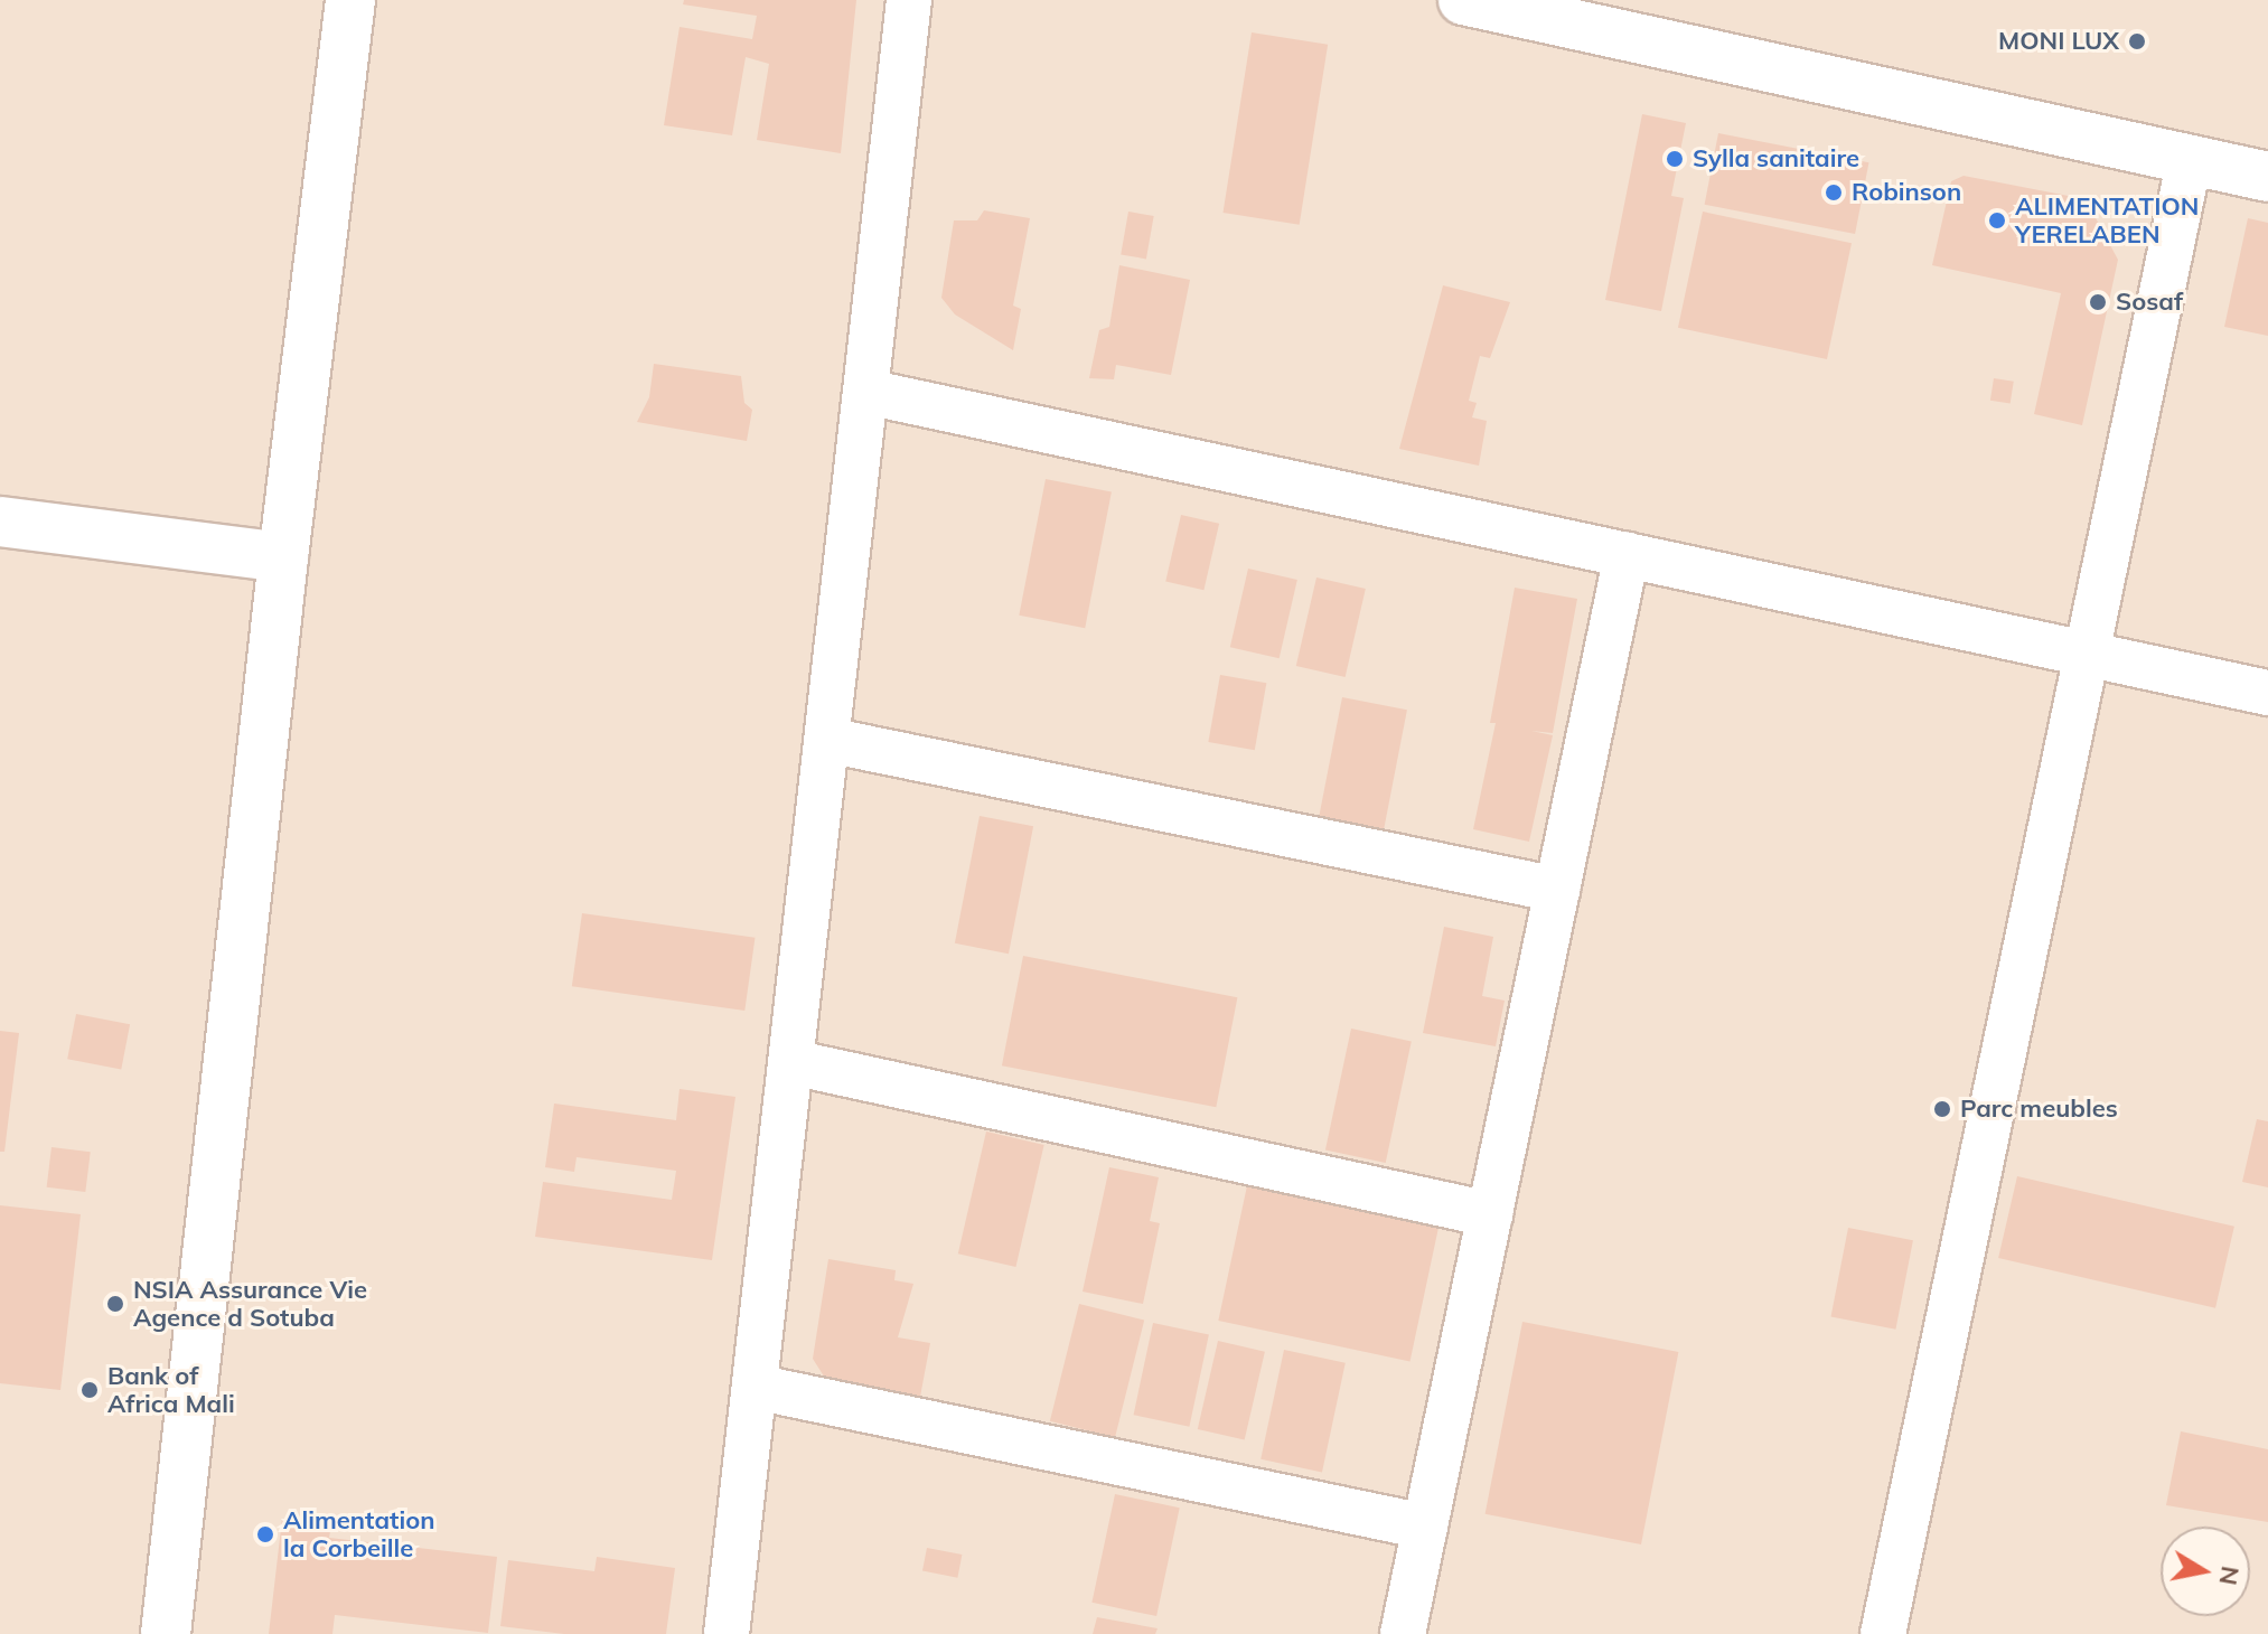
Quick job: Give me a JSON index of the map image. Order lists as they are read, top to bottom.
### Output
{
  "places": [
    "MONI LUX",
    "Sylla sanitaire",
    "Robinson",
    "ALIMENTATION YERELABEN",
    "Sosaf",
    "Parc meubles",
    "NSIA Assurance Vie Agence d Sotuba",
    "Bank of Africa Mali",
    "Alimentation la Corbeille"
  ],
  "north": "right"
}
